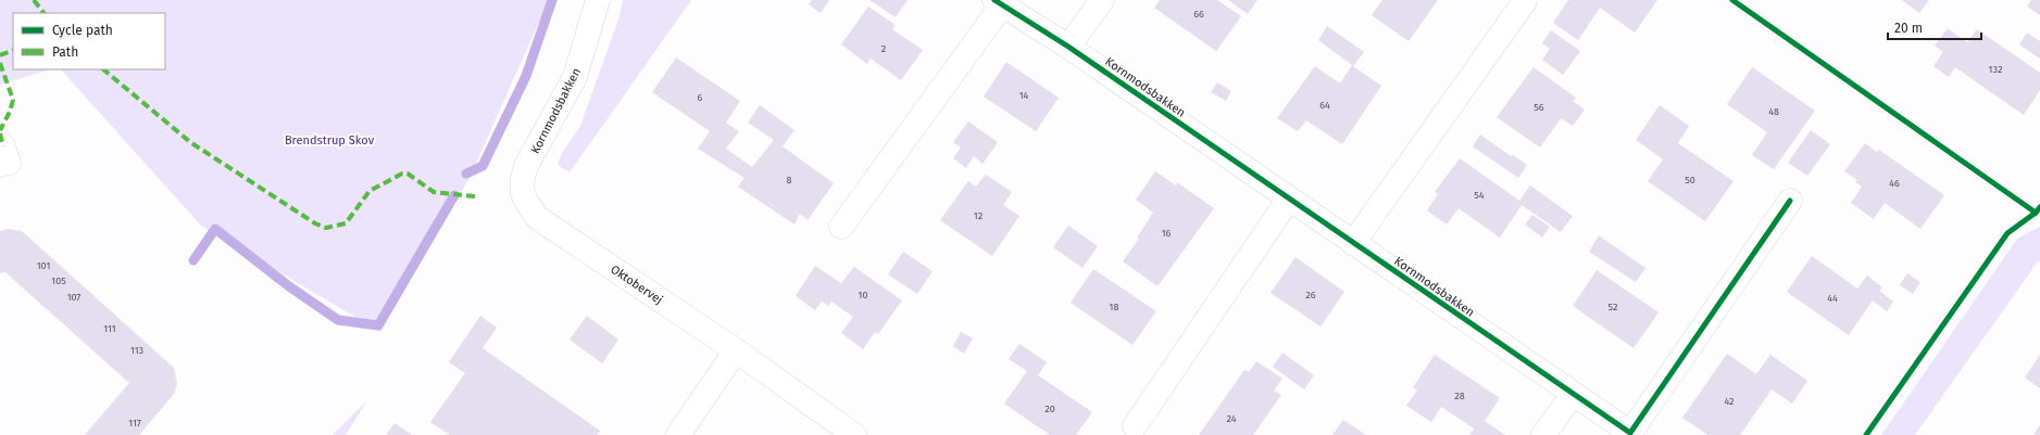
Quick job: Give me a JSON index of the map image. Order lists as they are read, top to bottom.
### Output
{
  "streets": {
    "street": ["Kornmodsbakken", "Oktobervej"]
  },
  "crossings": [
    ["Kornmodsbakken", "Oktobervej"]
  ],
  "parks": ["Brendstrup Skov"],
  "house_numbers": [
    "66",
    "2",
    "132",
    "14",
    "6",
    "64",
    "56",
    "48",
    "8",
    "50",
    "46",
    "54",
    "12",
    "16",
    "101",
    "105",
    "10",
    "26",
    "107",
    "44",
    "18",
    "52",
    "111",
    "113",
    "28",
    "42",
    "20",
    "24",
    "117"
  ],
  "legend": ["Cycle path", "Path"],
  "scale_bar": "20 m"
}
